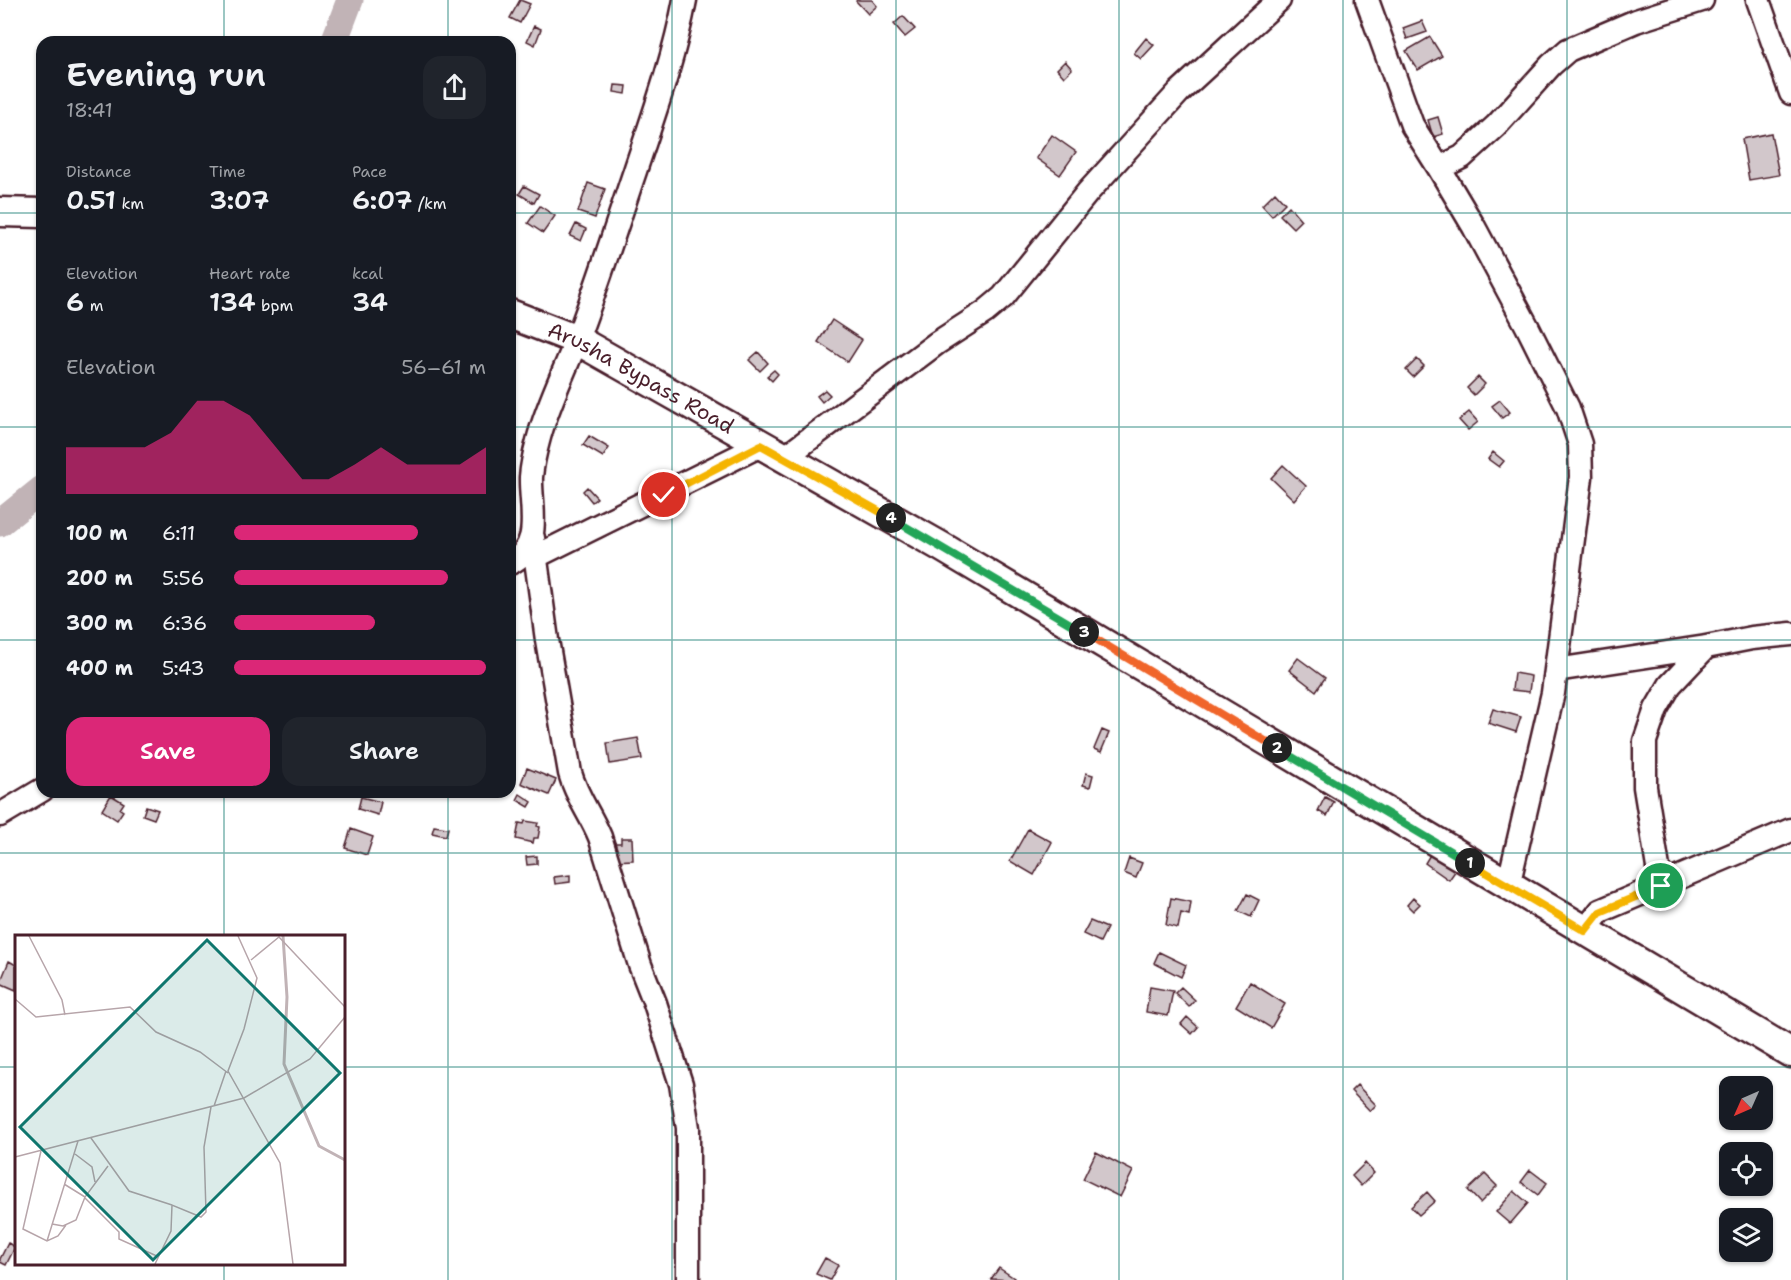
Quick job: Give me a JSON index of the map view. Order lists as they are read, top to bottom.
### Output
{
  "streets": {
    "main road": ["Arusha Bypass Road"]
  },
  "north": "bottom left",
  "page": {
    "heading": ["Evening run", "18:41"],
    "stats": [
      ["Distance", "0.51 km"],
      ["Time", "3:07"],
      ["Pace", "6:07 /km"],
      ["Elevation", "6 m"],
      ["Heart rate", "134 bpm"],
      ["kcal", "34"]
    ],
    "chart": ["Elevation", "56–61 m"],
    "pins": [
      "4",
      "3",
      "2",
      "1"
    ],
    "list": [
      {
        "name": "100 m",
        "note": "6:11"
      },
      {
        "name": "200 m",
        "note": "5:56"
      },
      {
        "name": "300 m",
        "note": "6:36"
      },
      {
        "name": "400 m",
        "note": "5:43"
      }
    ],
    "buttons": ["Save", "Share"]
  }
}
